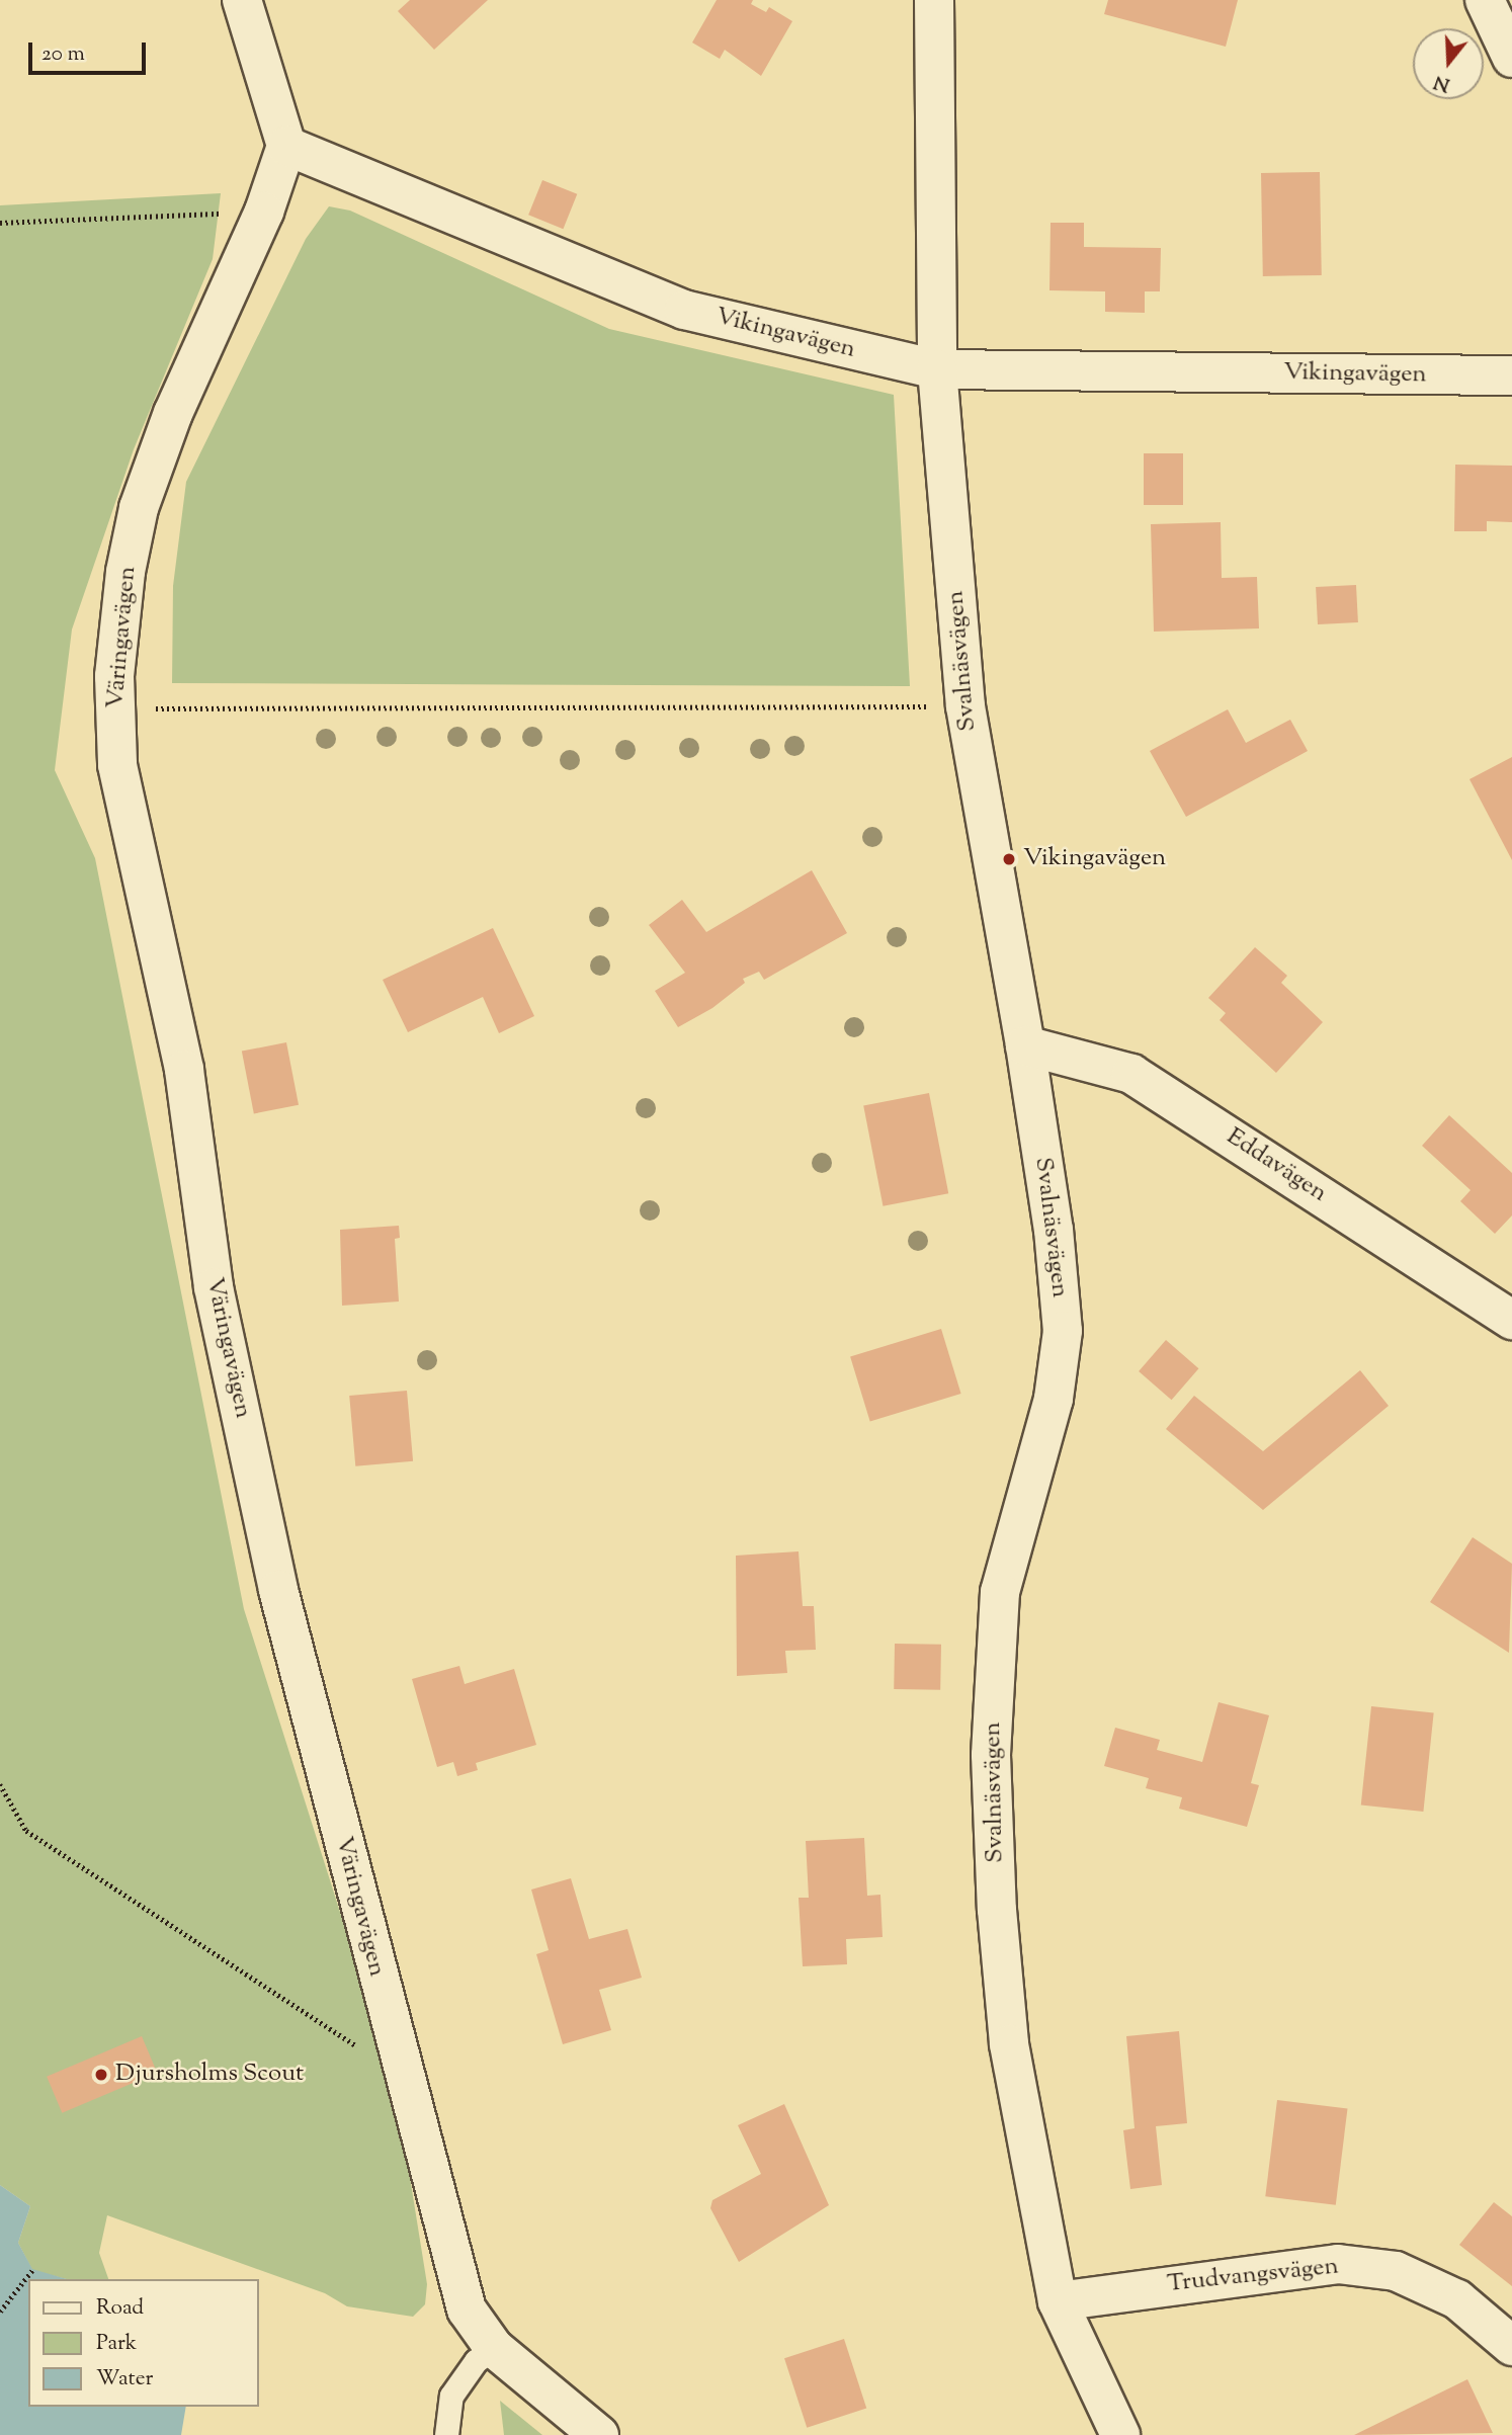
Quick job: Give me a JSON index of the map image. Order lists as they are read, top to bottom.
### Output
{
  "streets": {
    "street": [
      "Vikingavägen",
      "Väringavägen",
      "Svalnäsvägen",
      "Eddavägen",
      "Trudvangsvägen"
    ]
  },
  "crossings": [
    ["Vikingavägen", "Svalnäsvägen"],
    ["Svalnäsvägen", "Eddavägen"],
    ["Svalnäsvägen", "Trudvangsvägen"]
  ],
  "places": ["Vikingavägen", "Djursholms Scout"],
  "legend": ["Road", "Park", "Water"],
  "scale_bar": "20 m",
  "north": "bottom"
}
